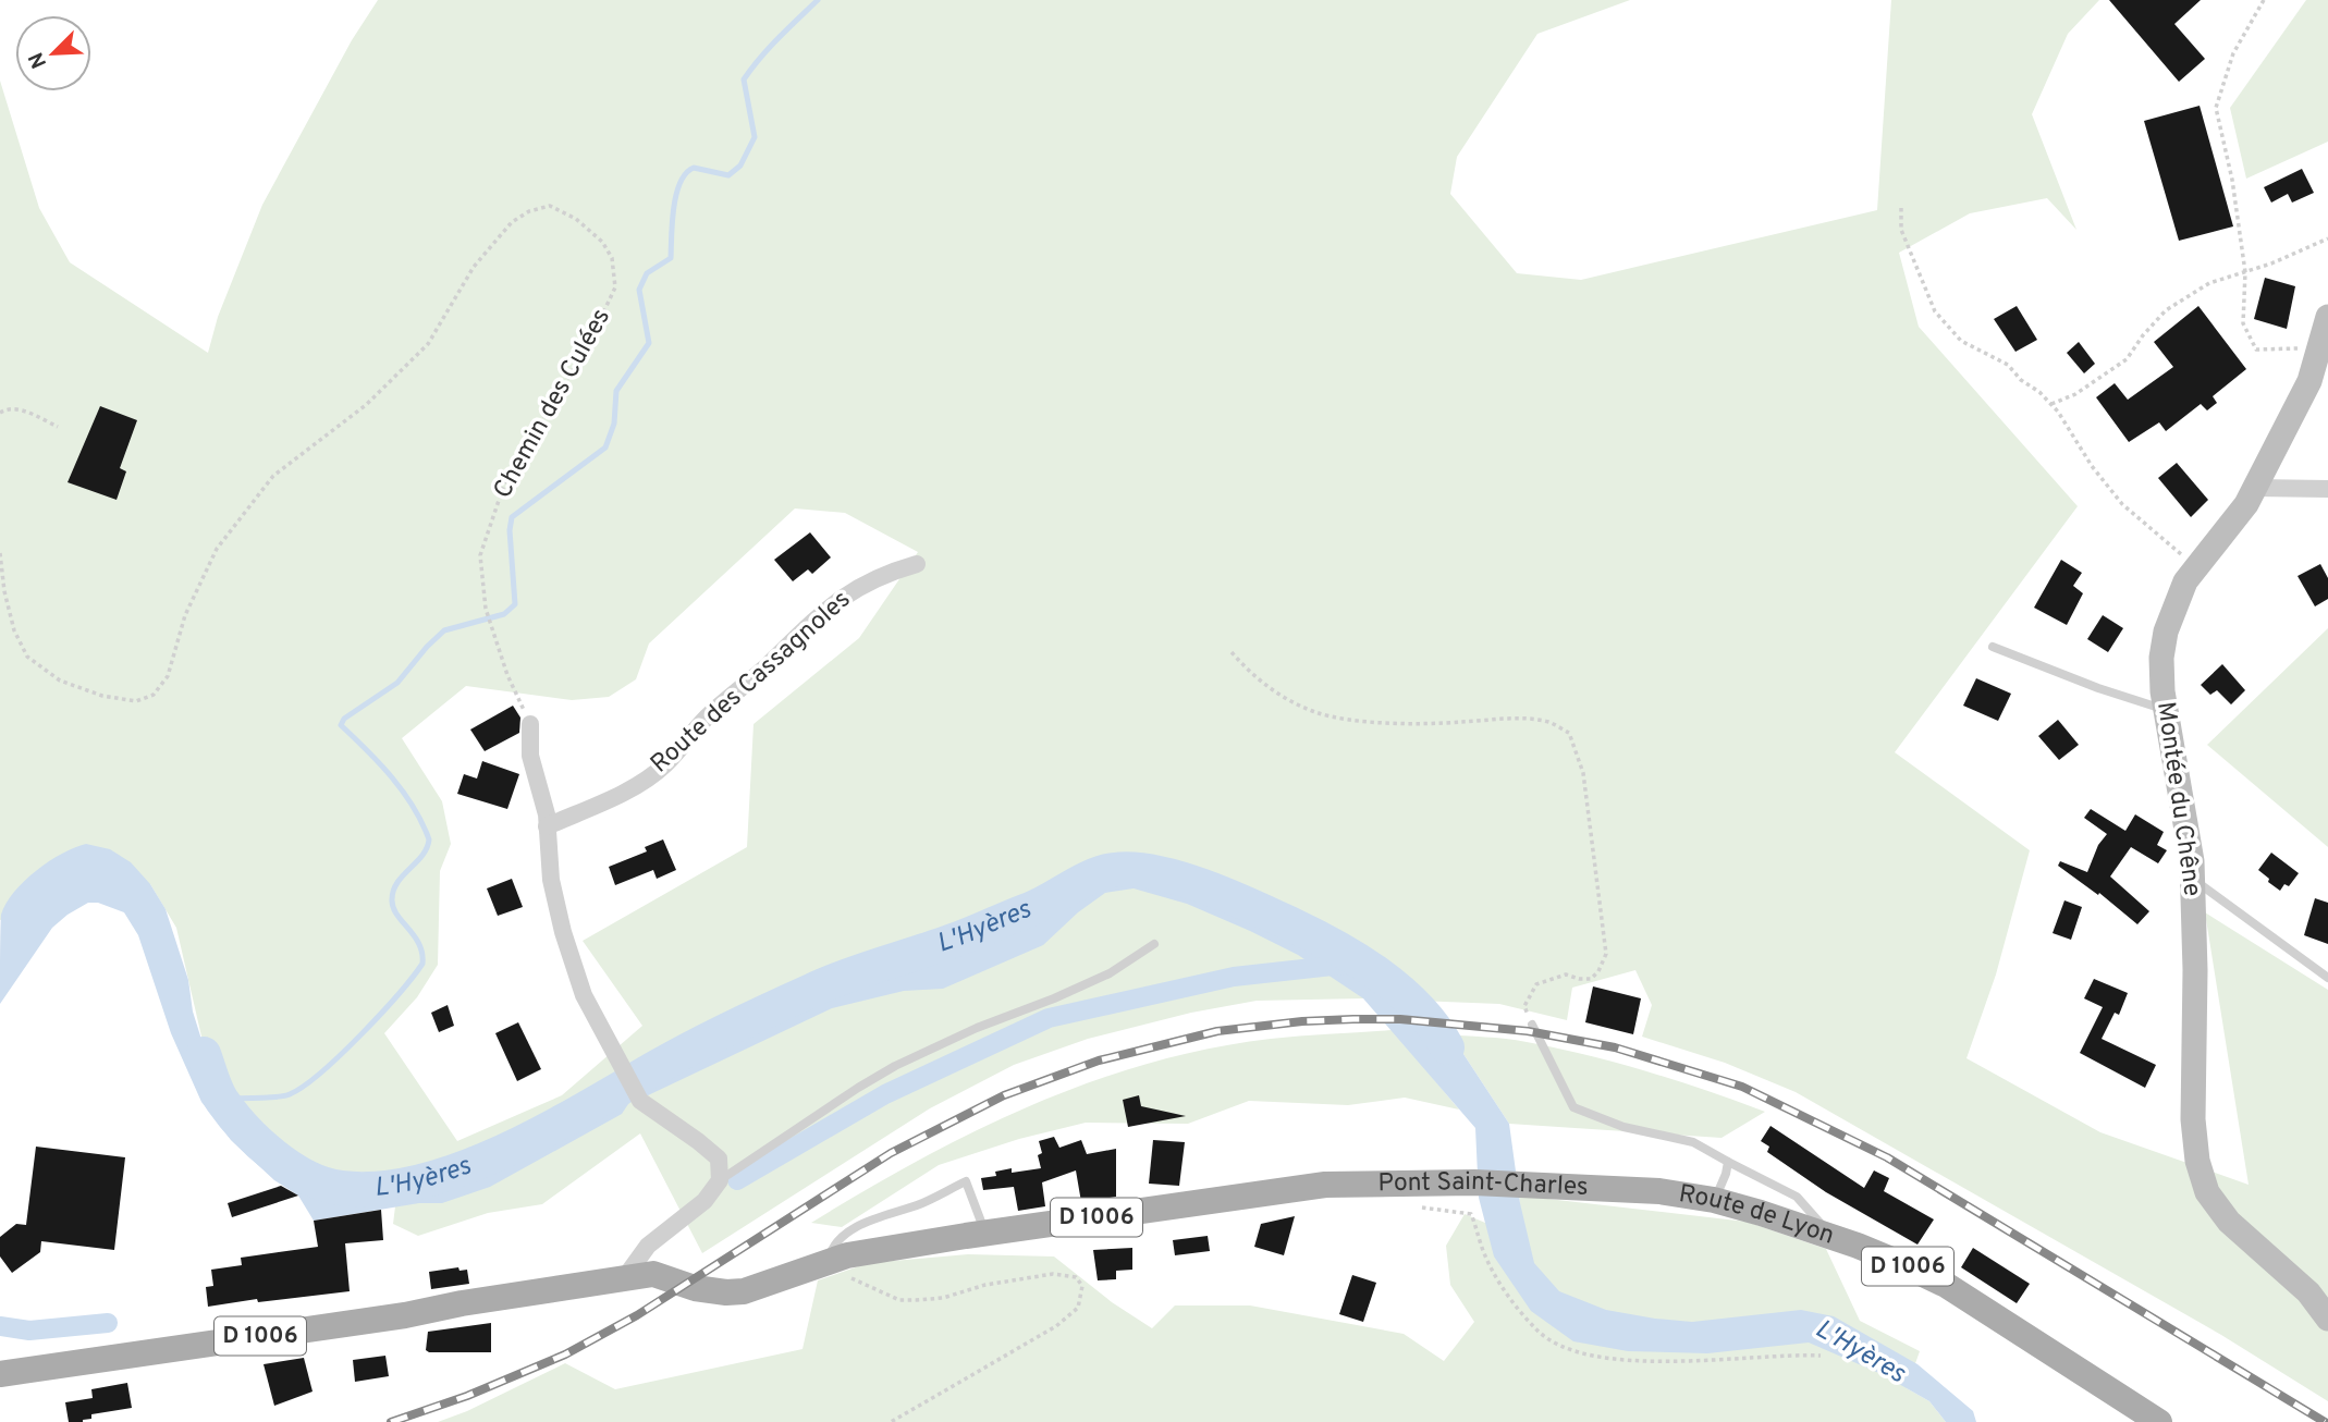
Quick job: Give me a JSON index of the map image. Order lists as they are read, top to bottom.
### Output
{
  "streets": {
    "main road": ["Pont Saint-Charles", "Route de Lyon", "D 1006"],
    "street": ["Route des Cassagnoles", "Montée du Chêne"],
    "path": ["Chemin des Culées"]
  },
  "crossings": [
    ["Pont Saint-Charles", "Route de Lyon"],
    ["Pont Saint-Charles", "D 1006"]
  ],
  "water": ["L'Hyères"],
  "north": "bottom left"
}
